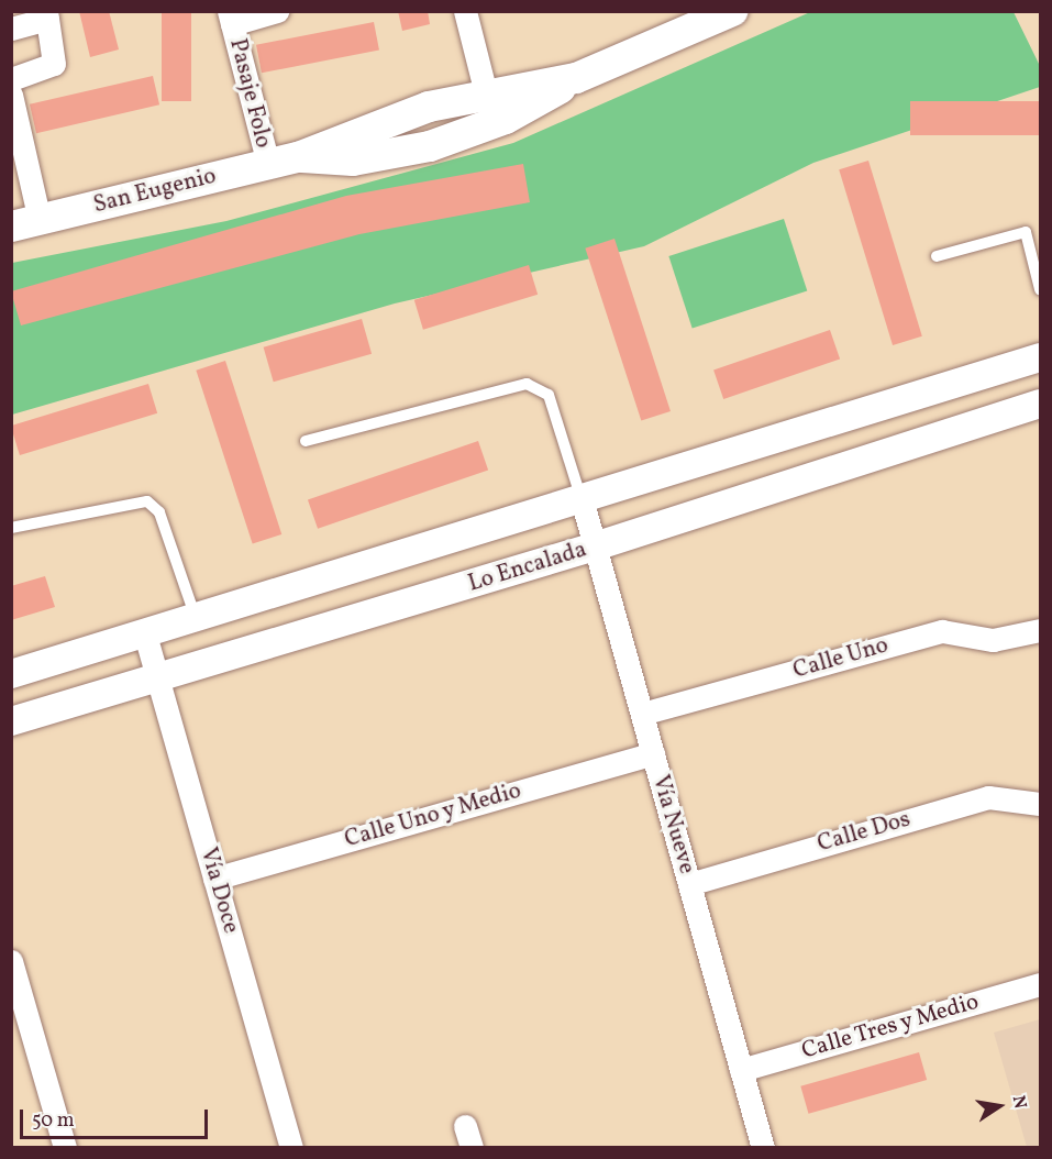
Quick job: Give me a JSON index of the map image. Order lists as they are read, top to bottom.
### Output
{
  "streets": {
    "main road": ["San Eugenio"],
    "street": [
      "Pasaje Folo",
      "Lo Encalada",
      "Calle Uno",
      "Calle Uno y Medio",
      "Vía Nueve",
      "Calle Dos",
      "Vía Doce",
      "Calle Tres y Medio"
    ]
  },
  "crossings": [
    ["Pasaje Folo", "San Eugenio"],
    ["Lo Encalada", "Vía Nueve"],
    ["Lo Encalada", "Vía Doce"],
    ["Calle Uno", "Vía Nueve"],
    ["Calle Uno y Medio", "Vía Nueve"],
    ["Calle Uno y Medio", "Vía Doce"],
    ["Vía Nueve", "Calle Dos"],
    ["Vía Nueve", "Calle Tres y Medio"]
  ],
  "scale_bar": "50 m",
  "north": "right"
}
